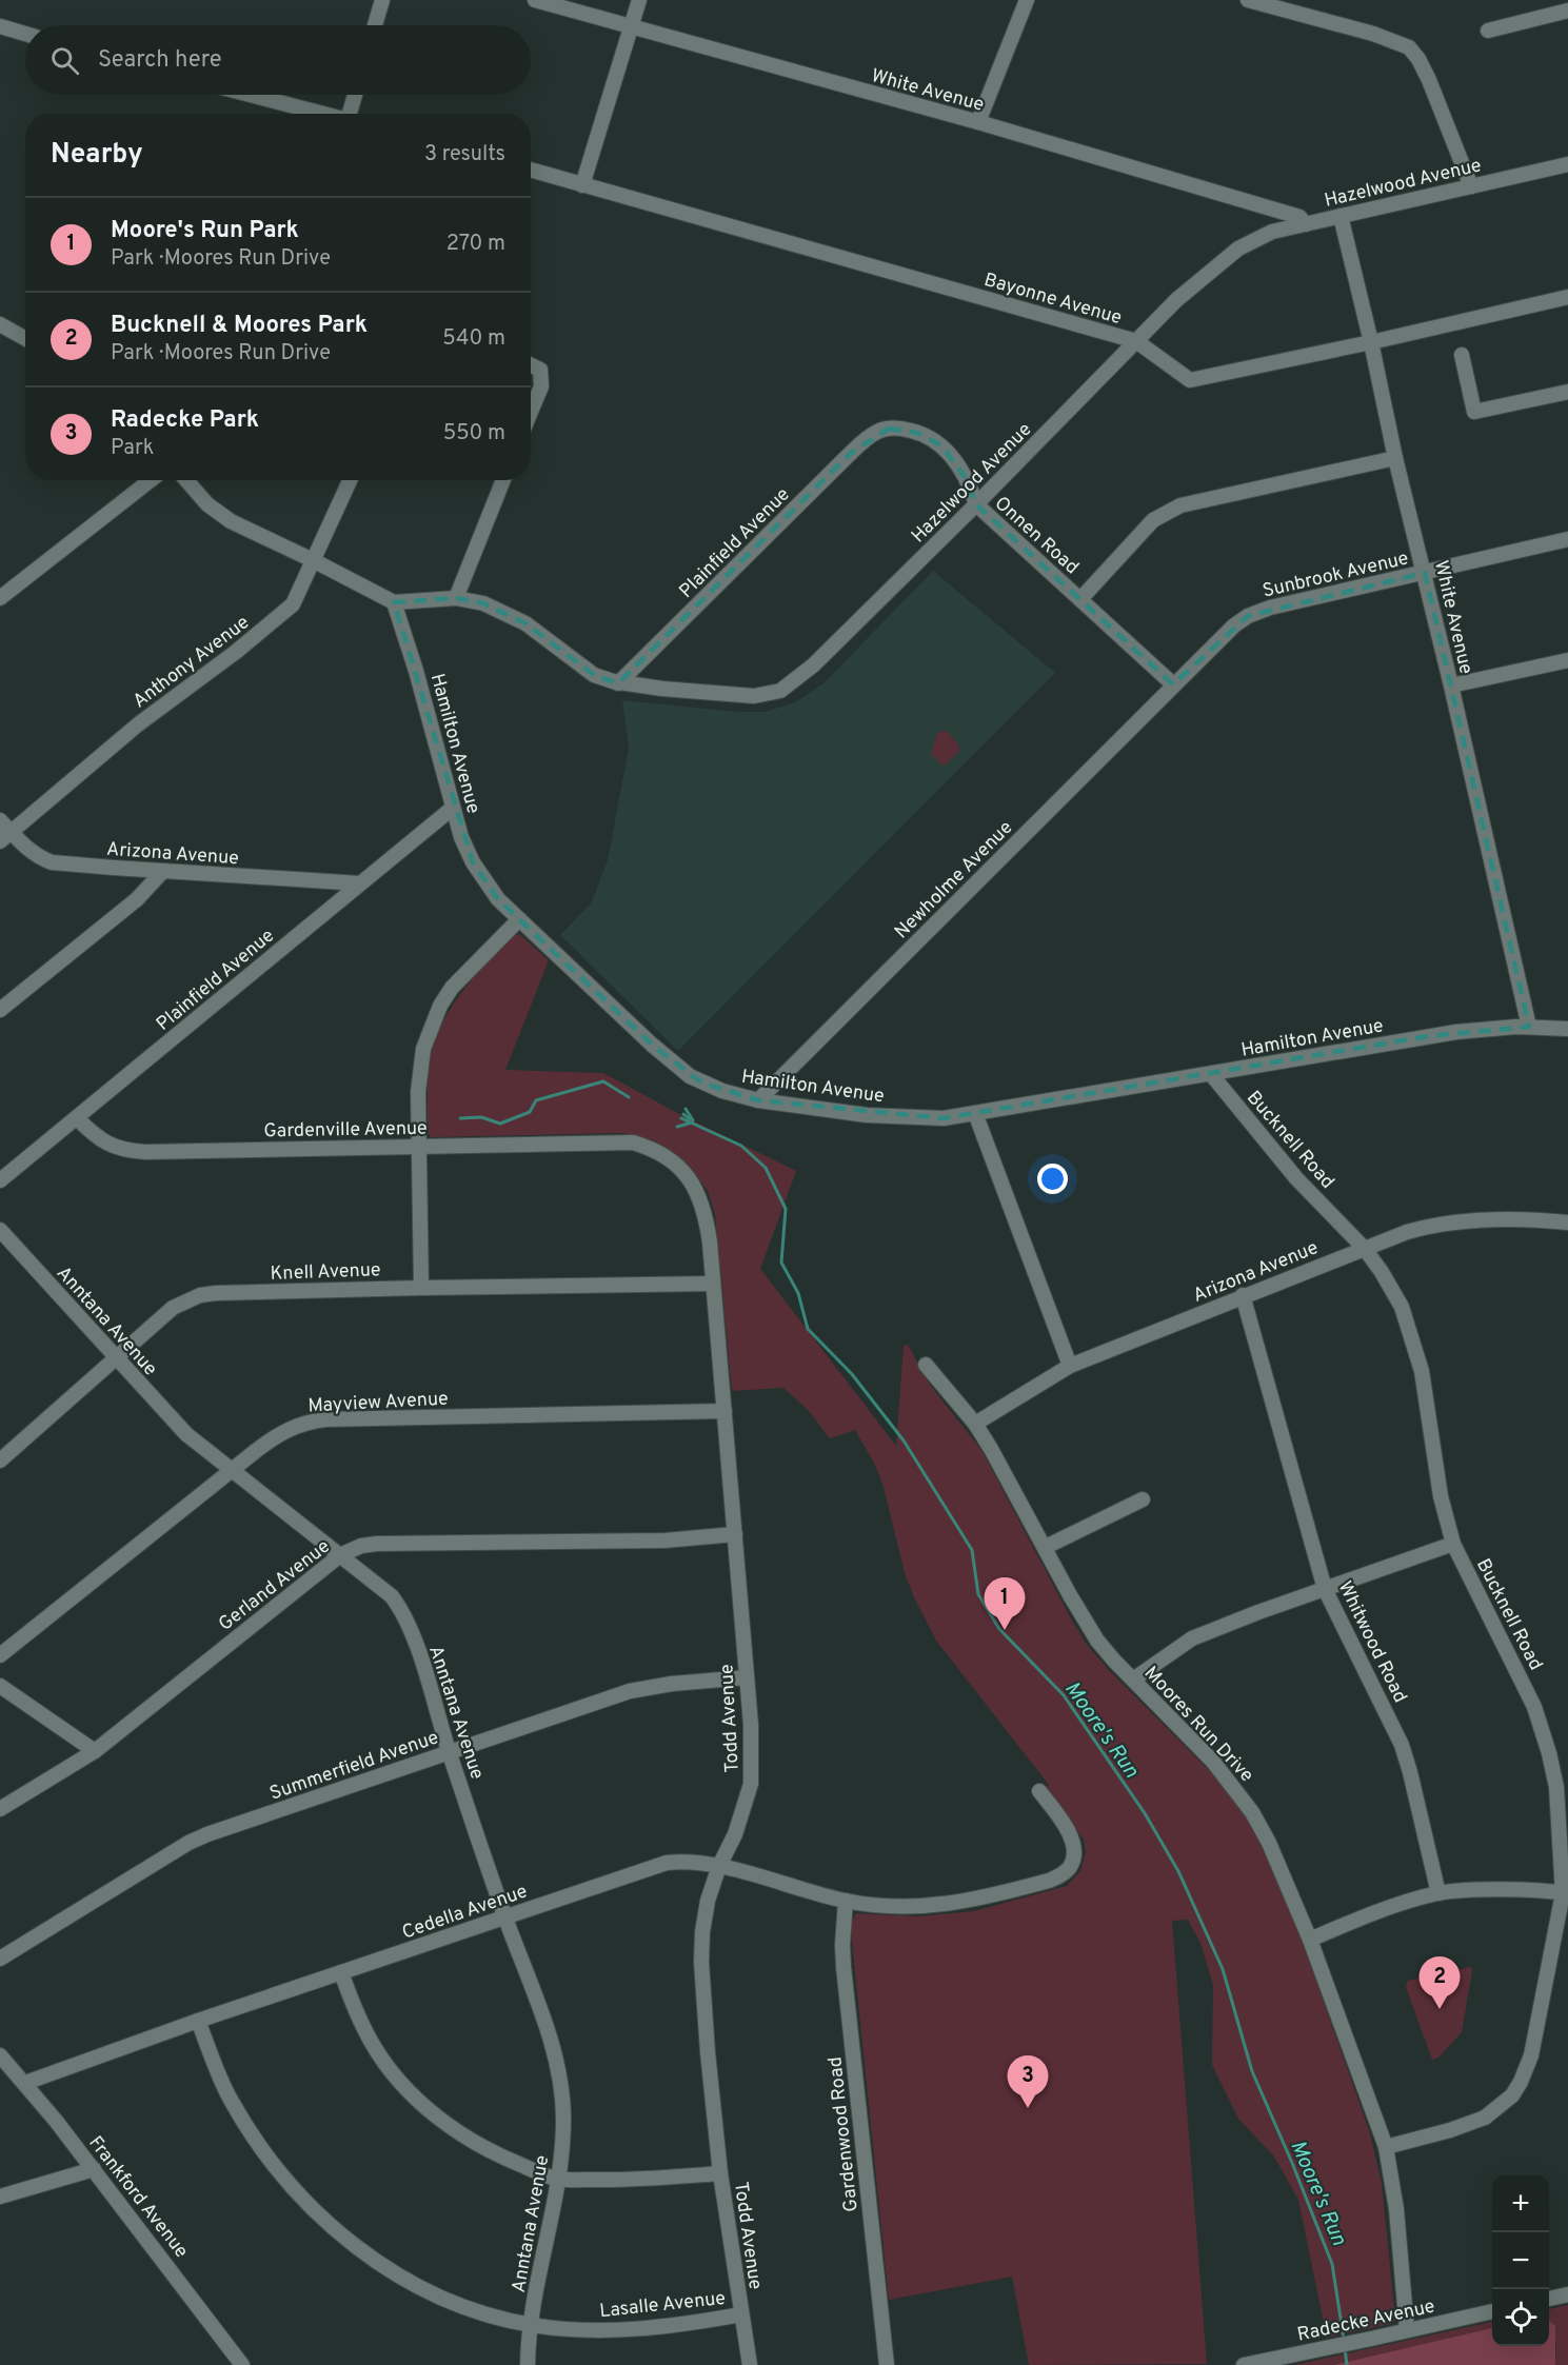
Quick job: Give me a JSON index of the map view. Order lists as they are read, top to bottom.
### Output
{
  "streets": {
    "street": [
      "White Avenue",
      "Hazelwood Avenue",
      "Bayonne Avenue",
      "Onnen Road",
      "Plainfield Avenue",
      "Sunbrook Avenue",
      "Anthony Avenue",
      "Hamilton Avenue",
      "Arizona Avenue",
      "Newholme Avenue",
      "Gardenville Avenue",
      "Bucknell Road",
      "Knell Avenue",
      "Anntana Avenue",
      "Mayview Avenue",
      "Gerland Avenue",
      "Whitwood Road",
      "Todd Avenue",
      "Moores Run Drive",
      "Summerfield Avenue",
      "Cedella Avenue",
      "Gardenwood Road",
      "Frankford Avenue",
      "Lasalle Avenue",
      "Radecke Avenue"
    ]
  },
  "crossings": [
    ["White Avenue", "Hazelwood Avenue"],
    ["White Avenue", "Bayonne Avenue"],
    ["White Avenue", "Sunbrook Avenue"],
    ["White Avenue", "Hamilton Avenue"],
    ["Hazelwood Avenue", "Bayonne Avenue"],
    ["Hazelwood Avenue", "Onnen Road"],
    ["Hazelwood Avenue", "Plainfield Avenue"],
    ["Hazelwood Avenue", "Hamilton Avenue"],
    ["Onnen Road", "Plainfield Avenue"],
    ["Onnen Road", "Sunbrook Avenue"],
    ["Onnen Road", "Newholme Avenue"],
    ["Plainfield Avenue", "Hamilton Avenue"],
    ["Plainfield Avenue", "Arizona Avenue"],
    ["Plainfield Avenue", "Gardenville Avenue"],
    ["Sunbrook Avenue", "Newholme Avenue"],
    ["Anthony Avenue", "Arizona Avenue"],
    ["Hamilton Avenue", "Newholme Avenue"],
    ["Hamilton Avenue", "Bucknell Road"],
    ["Arizona Avenue", "Bucknell Road"],
    ["Arizona Avenue", "Whitwood Road"],
    ["Arizona Avenue", "Moores Run Drive"],
    ["Gardenville Avenue", "Todd Avenue"],
    ["Bucknell Road", "Moores Run Drive"],
    ["Knell Avenue", "Anntana Avenue"],
    ["Knell Avenue", "Todd Avenue"],
    ["Anntana Avenue", "Mayview Avenue"],
    ["Anntana Avenue", "Gerland Avenue"],
    ["Anntana Avenue", "Summerfield Avenue"],
    ["Anntana Avenue", "Cedella Avenue"],
    ["Anntana Avenue", "Lasalle Avenue"],
    ["Mayview Avenue", "Todd Avenue"],
    ["Gerland Avenue", "Todd Avenue"],
    ["Todd Avenue", "Summerfield Avenue"],
    ["Todd Avenue", "Cedella Avenue"],
    ["Todd Avenue", "Lasalle Avenue"],
    ["Moores Run Drive", "Radecke Avenue"],
    ["Cedella Avenue", "Gardenwood Road"],
    ["Cedella Avenue", "Frankford Avenue"],
    ["Cedella Avenue", "Lasalle Avenue"]
  ],
  "water": ["Moore's Run"],
  "page": {
    "search": "Search here",
    "heading": ["Nearby", "3 results"],
    "list": [
      {
        "mark": "1",
        "name": "Moore's Run Park",
        "note": "Park · Moores Run Drive",
        "value": "270 m"
      },
      {
        "mark": "2",
        "name": "Bucknell & Moores Park",
        "note": "Park · Moores Run Drive",
        "value": "540 m"
      },
      {
        "mark": "3",
        "name": "Radecke Park",
        "note": "Park",
        "value": "550 m"
      }
    ],
    "pins": ["1", "2", "3"],
    "map_buttons": ["+", "−"]
  }
}
